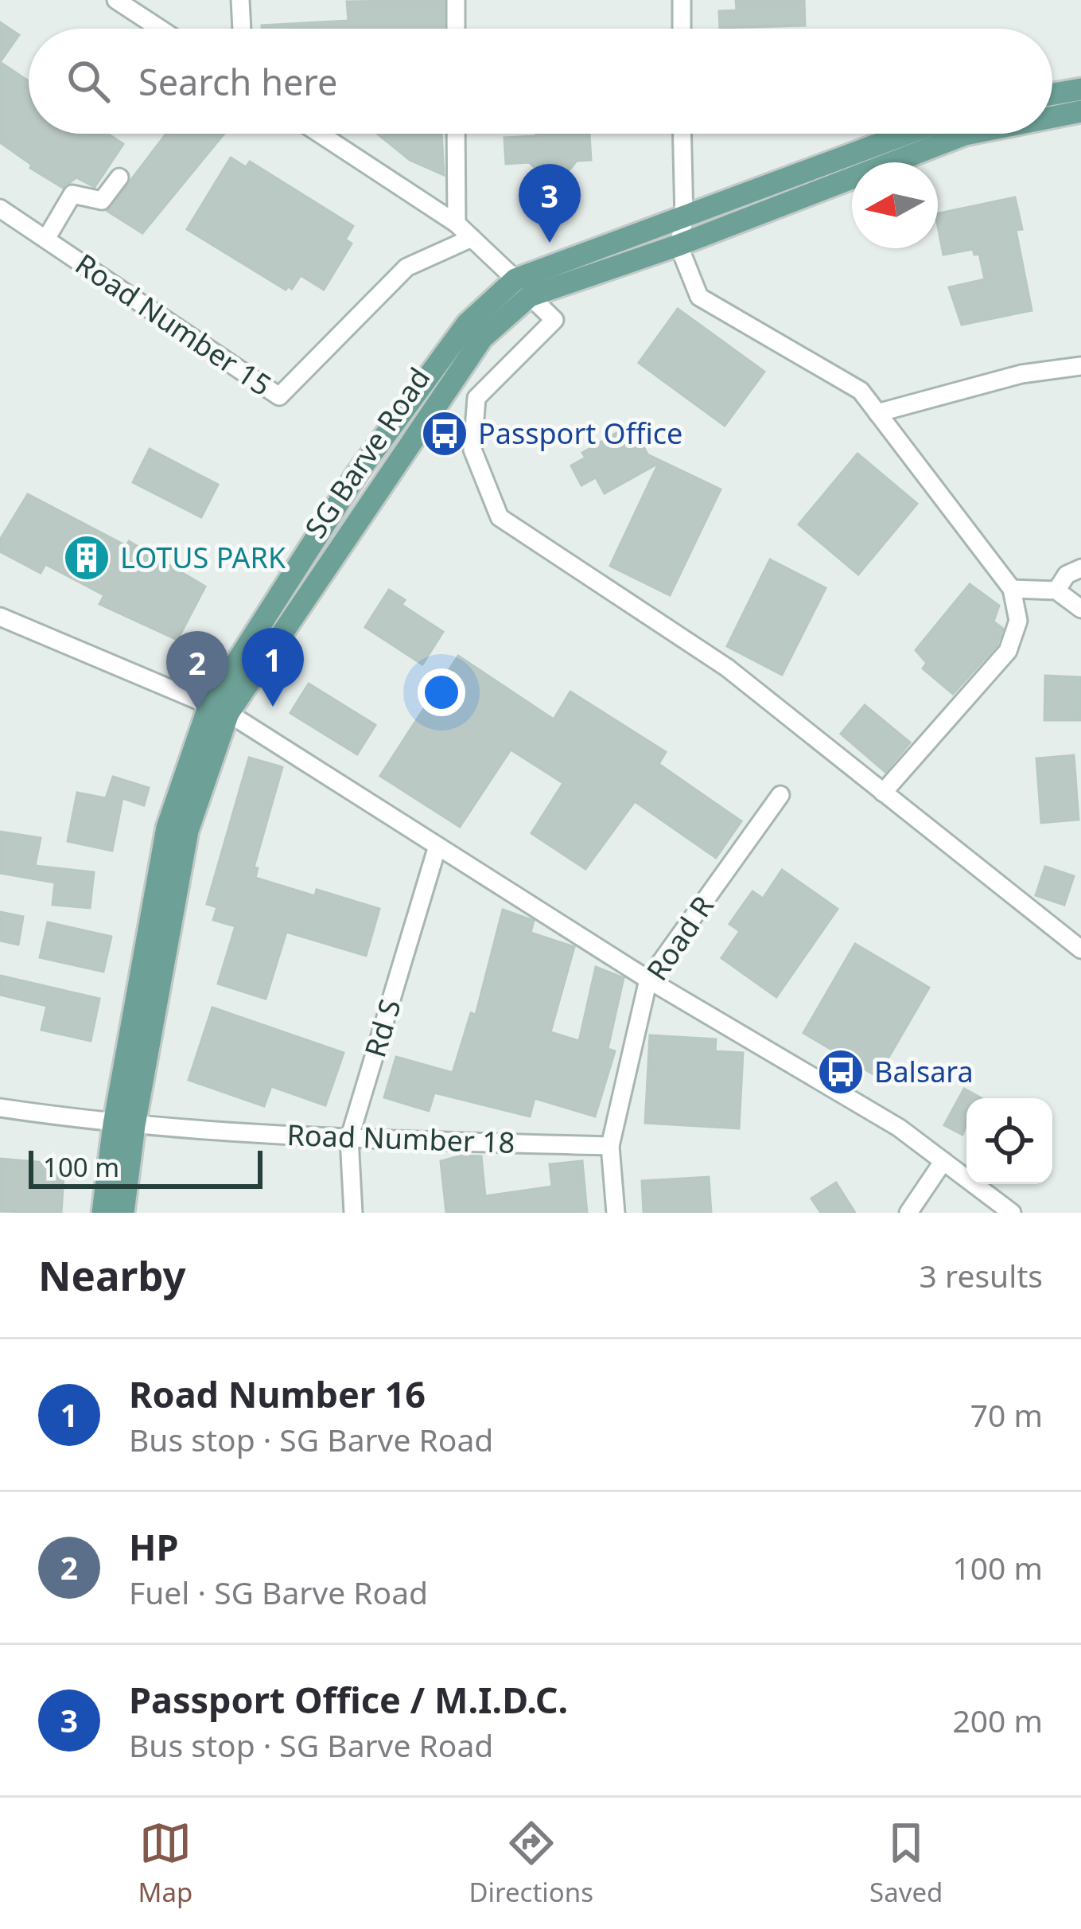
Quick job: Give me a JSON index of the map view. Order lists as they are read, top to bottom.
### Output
{
  "streets": {
    "main road": ["SG Barve Road"],
    "street": [
      "Road Number 15",
      "Road R",
      "Rd S",
      "Road Number 18"
    ]
  },
  "crossings": [
    ["SG Barve Road", "Road Number 18"],
    ["Road R", "Road Number 18"],
    ["Rd S", "Road Number 18"]
  ],
  "places": {
    "bus stop": ["Passport Office", "Balsara"],
    "building": ["LOTUS PARK"]
  },
  "scale_bar": "100 m",
  "north": "left",
  "page": {
    "search": "Search here",
    "pins": ["3", "1", "2"],
    "scale": "100 m",
    "heading": ["Nearby", "3 results"],
    "list": [
      {
        "mark": "1",
        "name": "Road Number 16",
        "note": "Bus stop · SG Barve Road",
        "value": "70 m"
      },
      {
        "mark": "2",
        "name": "HP",
        "note": "Fuel · SG Barve Road",
        "value": "100 m"
      },
      {
        "mark": "3",
        "name": "Passport Office / M.I.D.C.",
        "note": "Bus stop · SG Barve Road",
        "value": "200 m"
      }
    ],
    "nav": ["Map", "Directions", "Saved"]
  }
}
